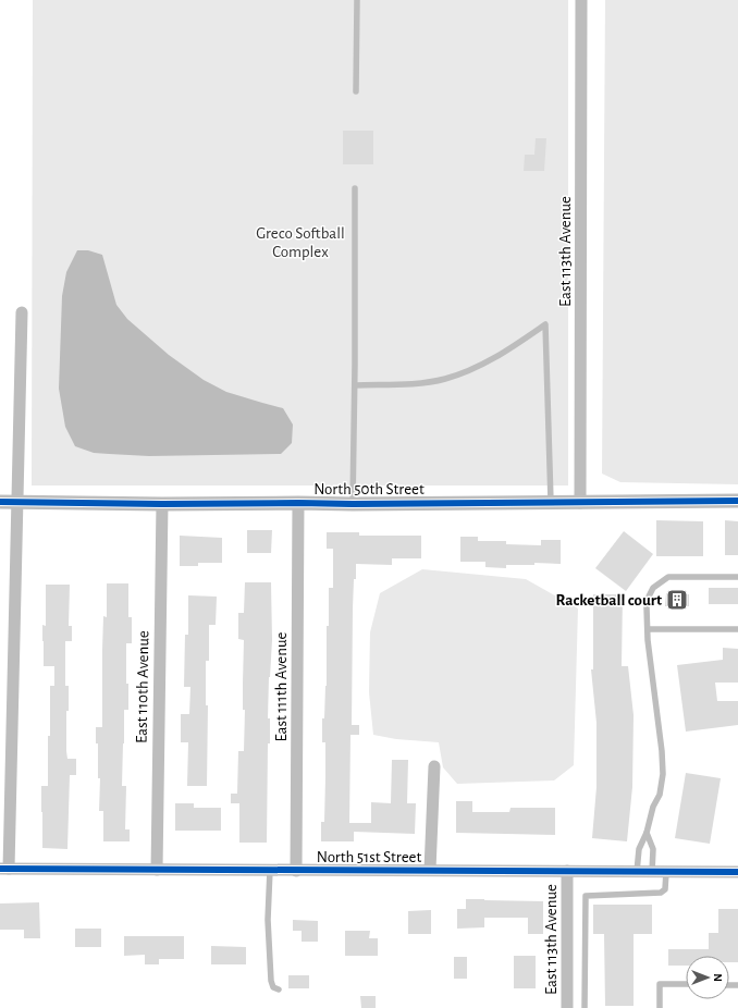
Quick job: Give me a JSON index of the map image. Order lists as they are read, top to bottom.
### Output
{
  "streets": {
    "street": [
      "East 113th Avenue",
      "North 50th Street",
      "East 110th Avenue",
      "East 111th Avenue",
      "North 51st Street"
    ]
  },
  "crossings": [
    ["East 113th Avenue", "North 50th Street"],
    ["East 113th Avenue", "North 51st Street"],
    ["North 50th Street", "East 110th Avenue"],
    ["North 50th Street", "East 111th Avenue"],
    ["East 110th Avenue", "North 51st Street"],
    ["East 111th Avenue", "North 51st Street"]
  ],
  "parks": ["Greco Softball Complex"],
  "places": {
    "building": ["Racketball court"]
  },
  "north": "right"
}
